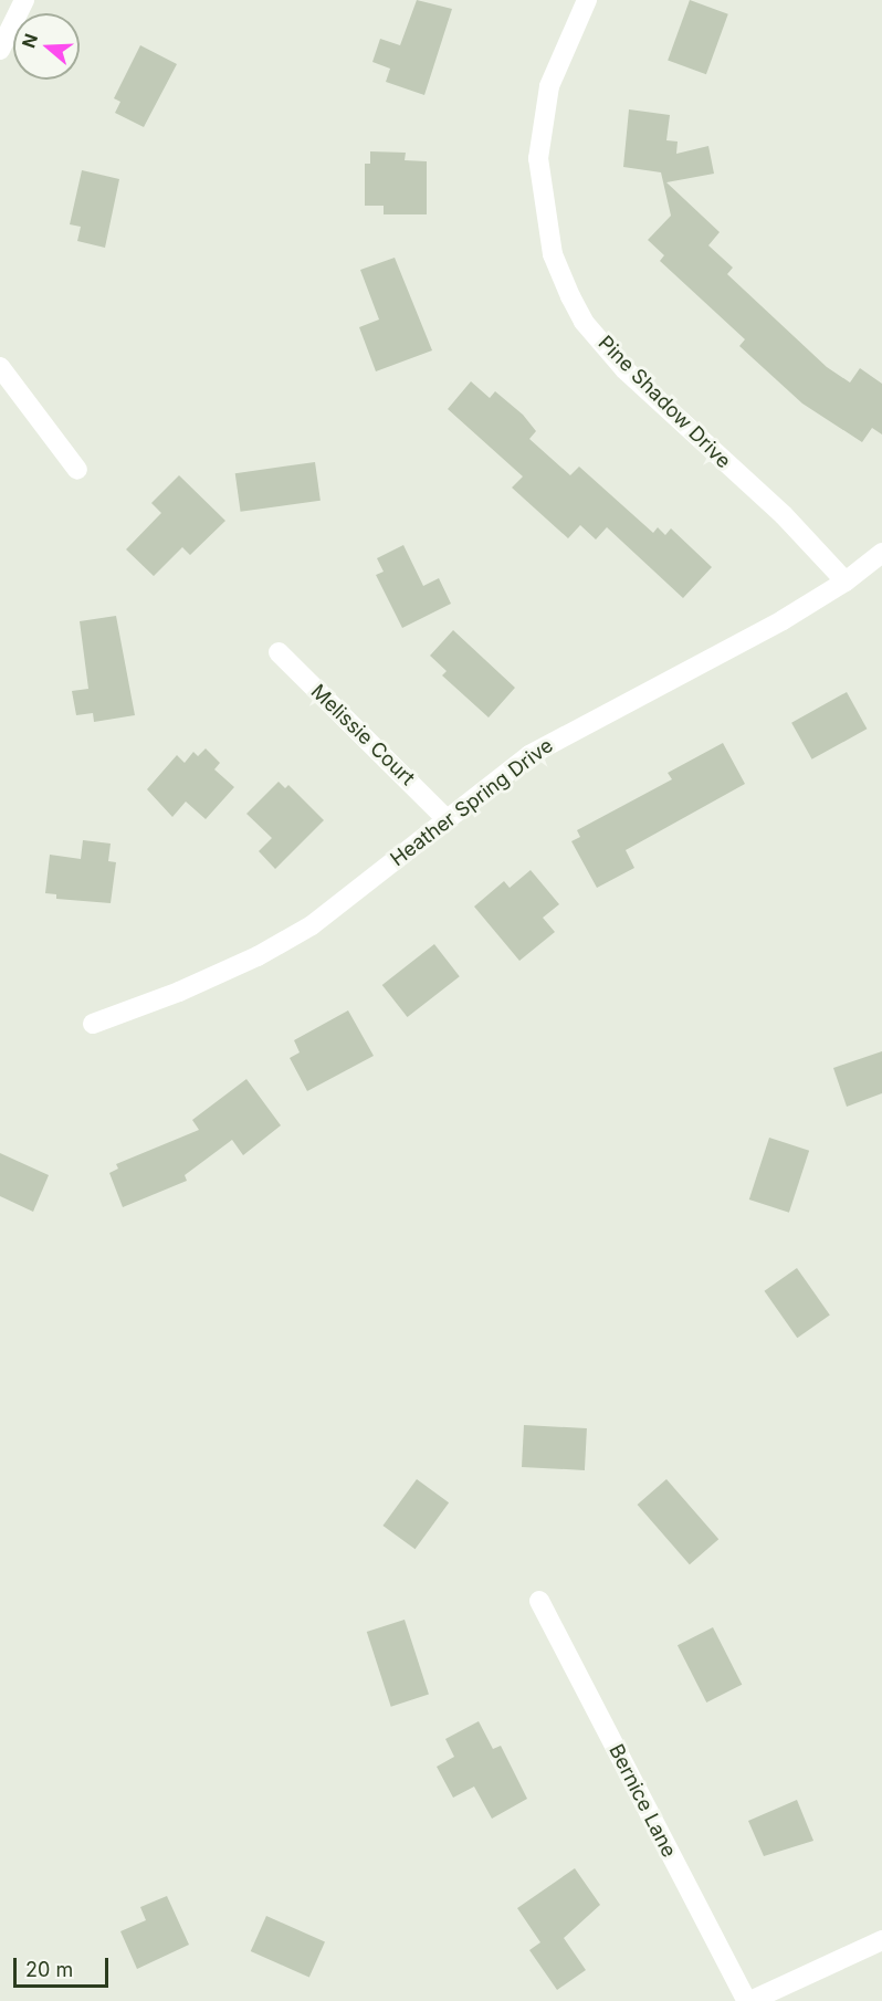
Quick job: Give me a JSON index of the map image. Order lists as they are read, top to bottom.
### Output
{
  "streets": {
    "street": [
      "Pine Shadow Drive",
      "Melissie Court",
      "Heather Spring Drive",
      "Bernice Lane"
    ]
  },
  "crossings": [
    ["Pine Shadow Drive", "Heather Spring Drive"],
    ["Melissie Court", "Heather Spring Drive"]
  ],
  "scale_bar": "20 m",
  "north": "left"
}
